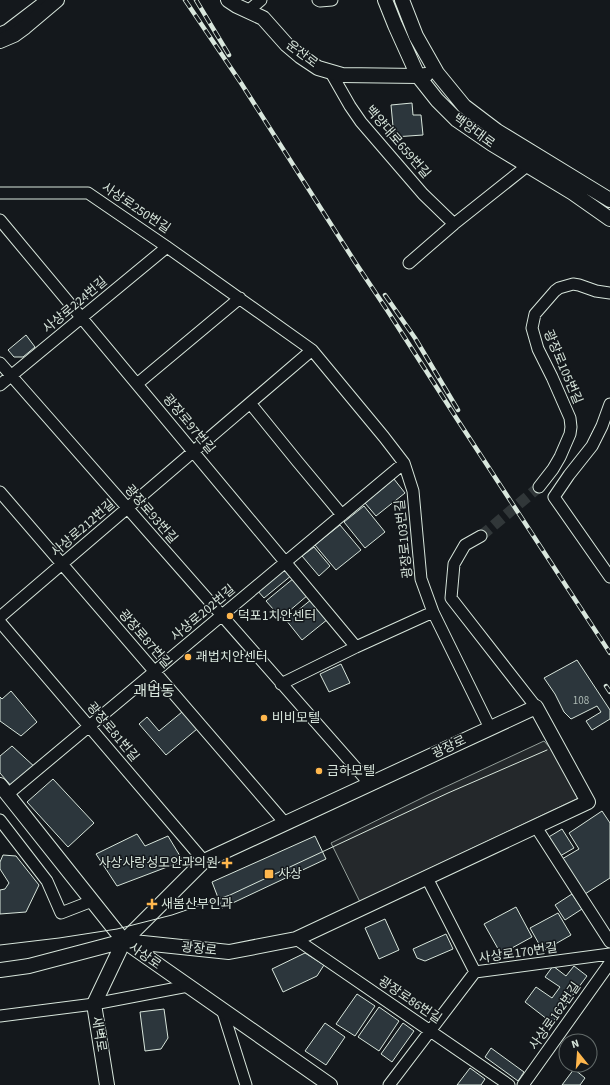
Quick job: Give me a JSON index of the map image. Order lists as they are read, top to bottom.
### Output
{
  "streets": {
    "main road": [
      "운산로",
      "백양대로",
      "광장로",
      "사상로",
      "새벽로"
    ],
    "street": [
      "백양대로659번길",
      "사상로250번길",
      "사상로224번길",
      "광장로105번길",
      "광장로97번길",
      "광장로93번길",
      "사상로212번길",
      "광장로103번길",
      "사상로202번길",
      "광장로87번길",
      "광장로81번길",
      "사상로170번길",
      "광장로86번길",
      "사상로162번길"
    ]
  },
  "crossings": [
    ["운산로", "백양대로"],
    ["운산로", "백양대로659번길"],
    ["사상로250번길", "사상로224번길"],
    ["사상로250번길", "사상로212번길"],
    ["사상로250번길", "광장로103번길"],
    ["사상로250번길", "사상로202번길"],
    ["사상로224번길", "광장로97번길"],
    ["사상로224번길", "광장로93번길"],
    ["광장로97번길", "사상로212번길"],
    ["광장로97번길", "사상로202번길"],
    ["광장로93번길", "사상로212번길"],
    ["광장로93번길", "사상로202번길"],
    ["광장로93번길", "광장로"],
    ["사상로212번길", "광장로87번길"],
    ["광장로103번길", "사상로202번길"],
    ["광장로103번길", "광장로"],
    ["사상로202번길", "광장로87번길"],
    ["사상로202번길", "광장로81번길"],
    ["사상로202번길", "사상로"],
    ["광장로87번길", "광장로"],
    ["광장로81번길", "광장로"],
    ["광장로", "사상로"],
    ["광장로", "광장로86번길"],
    ["광장로", "새벽로"],
    ["사상로170번길", "광장로86번길"],
    ["사상로", "새벽로"]
  ],
  "districts": ["괘법동"],
  "places": {
    "other": [
      "덕포1치안센터",
      "괘법치안센터",
      "비비모텔",
      "금하모텔"
    ],
    "health": ["사상사랑성모안과의원", "새봄산부인과"],
    "transit": ["사상"]
  },
  "house_numbers": ["108"],
  "north": "top"
}
